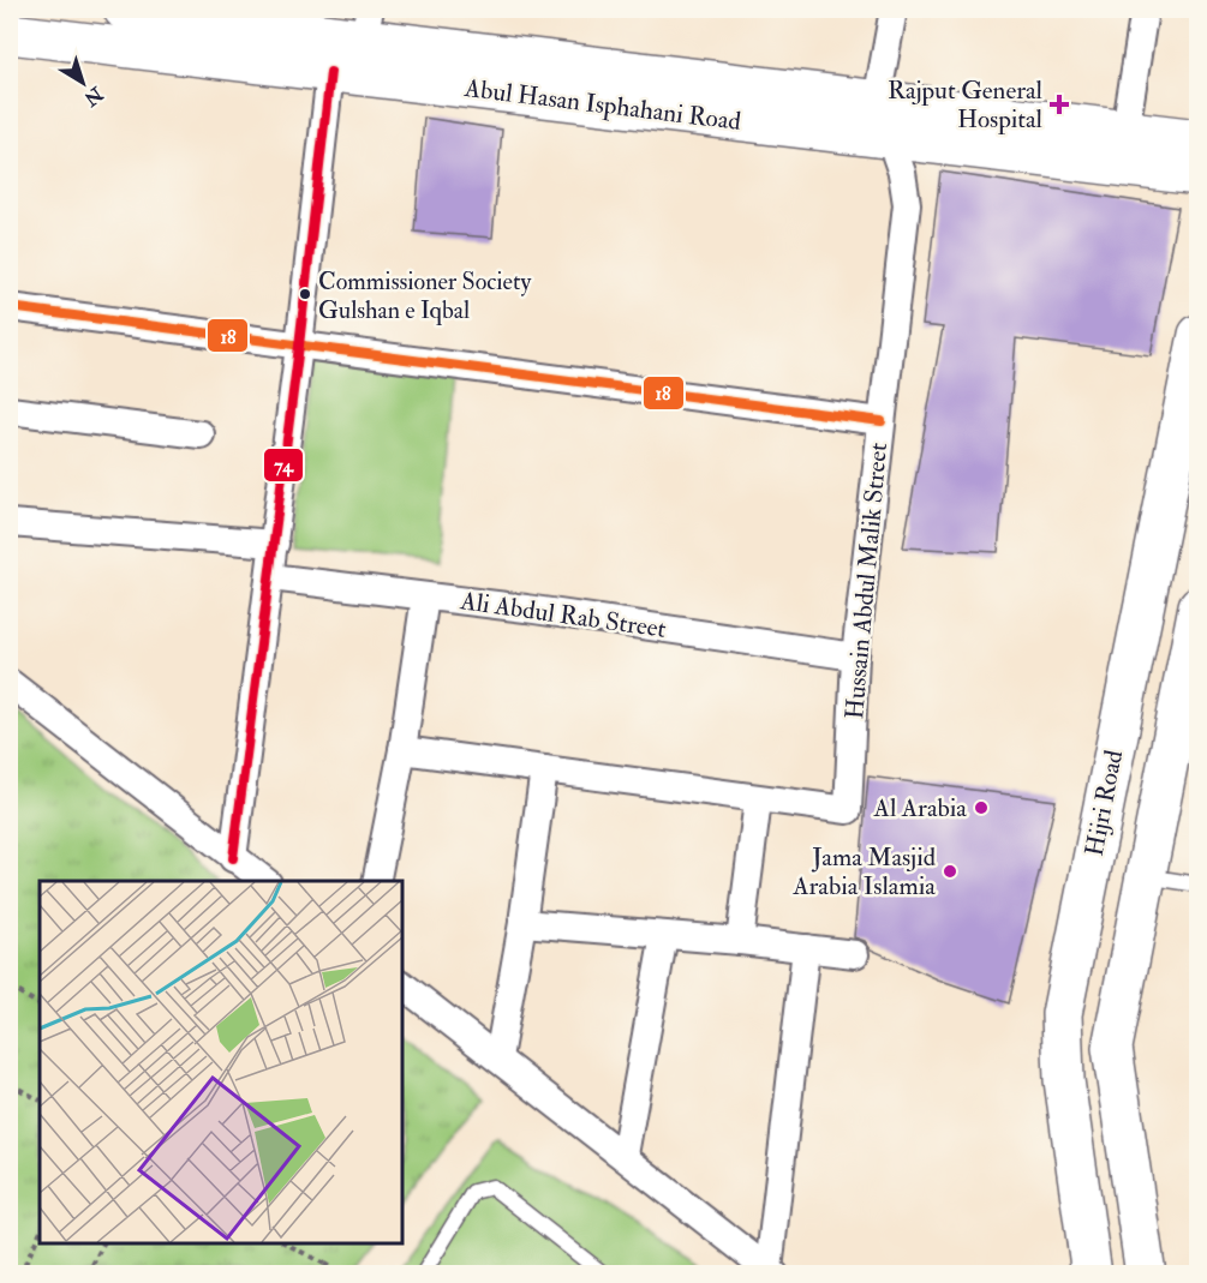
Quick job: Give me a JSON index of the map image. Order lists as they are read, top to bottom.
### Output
{
  "streets": {
    "main road": ["Abul Hasan Isphahani Road", "Hijri Road"],
    "street": ["Hussain Abdul Malik Street", "Ali Abdul Rab Street"]
  },
  "crossings": [
    ["Abul Hasan Isphahani Road", "Hussain Abdul Malik Street"],
    ["Hussain Abdul Malik Street", "Ali Abdul Rab Street"]
  ],
  "places": {
    "health": ["Rajput General Hospital"],
    "other": ["Commissioner Society Gulshan e Iqbal", "Al Arabia", "Jama Masjid Arabia Islamia"]
  },
  "lines": ["transit line 74", "transit line 18"],
  "north": "bottom right"
}
